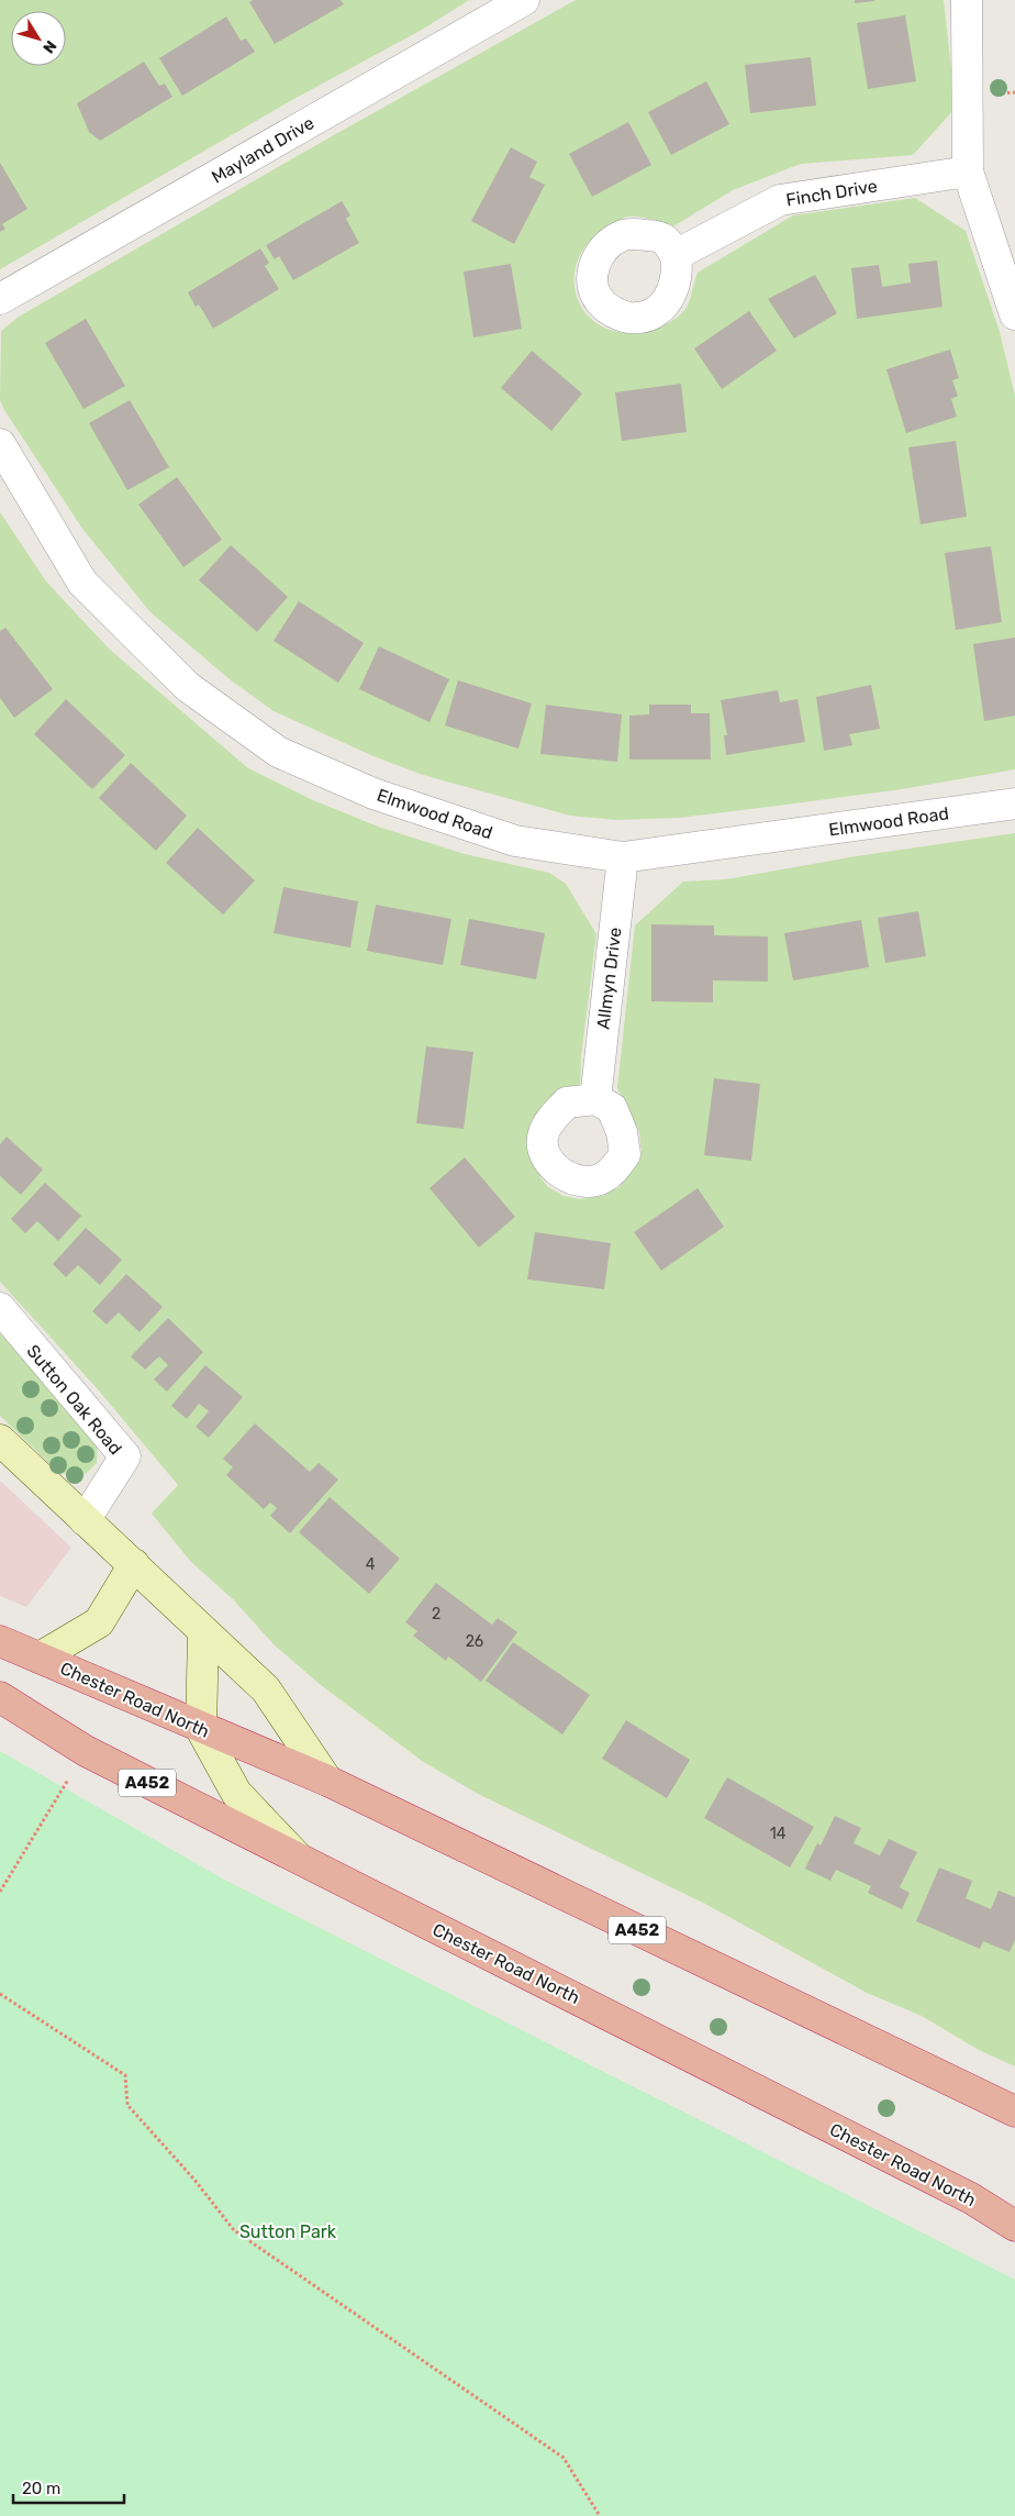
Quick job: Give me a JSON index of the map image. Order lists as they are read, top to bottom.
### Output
{
  "streets": {
    "highway": ["Chester Road North", "A452"],
    "street": [
      "Mayland Drive",
      "Finch Drive",
      "Elmwood Road",
      "Allmyn Drive",
      "Sutton Oak Road"
    ]
  },
  "crossings": [
    ["Elmwood Road", "Allmyn Drive"]
  ],
  "parks": ["Sutton Park"],
  "house_numbers": [
    "4",
    "2",
    "26",
    "14"
  ],
  "scale_bar": "20 m",
  "north": "bottom right"
}
